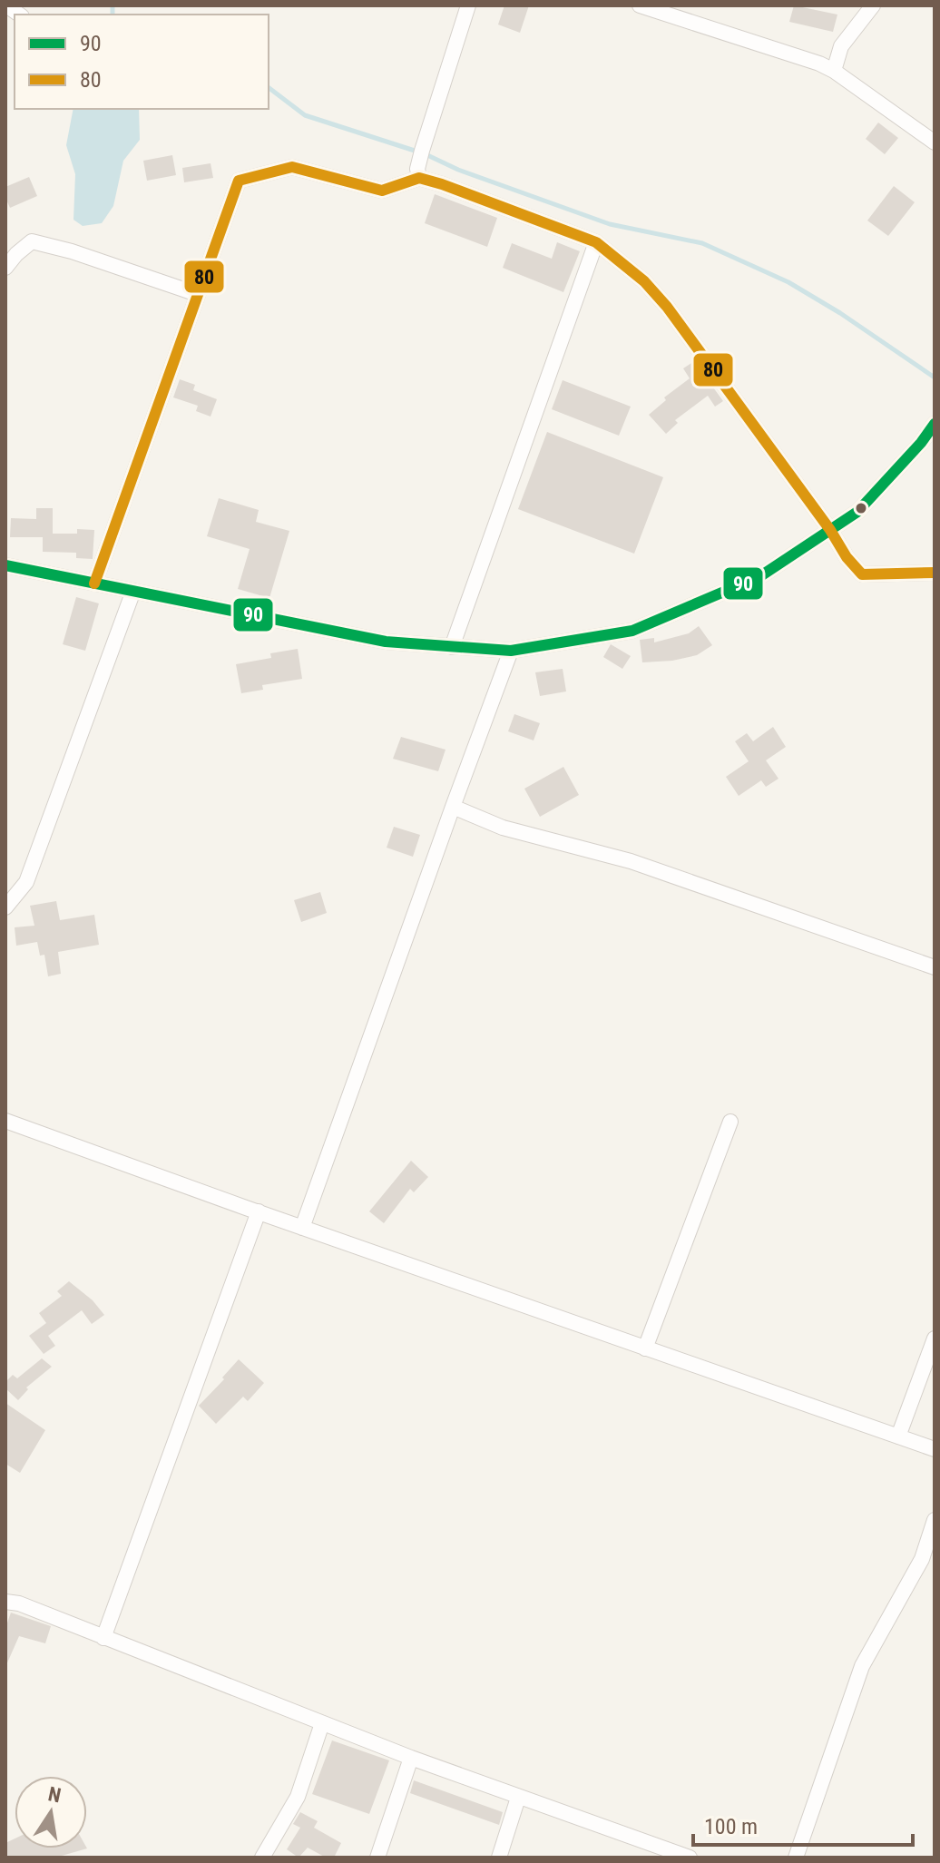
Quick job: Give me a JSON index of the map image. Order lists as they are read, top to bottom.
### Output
{
  "lines": ["transit line 80", "transit line 90"],
  "legend": ["90", "80"],
  "scale_bar": "100 m",
  "north": "top"
}
